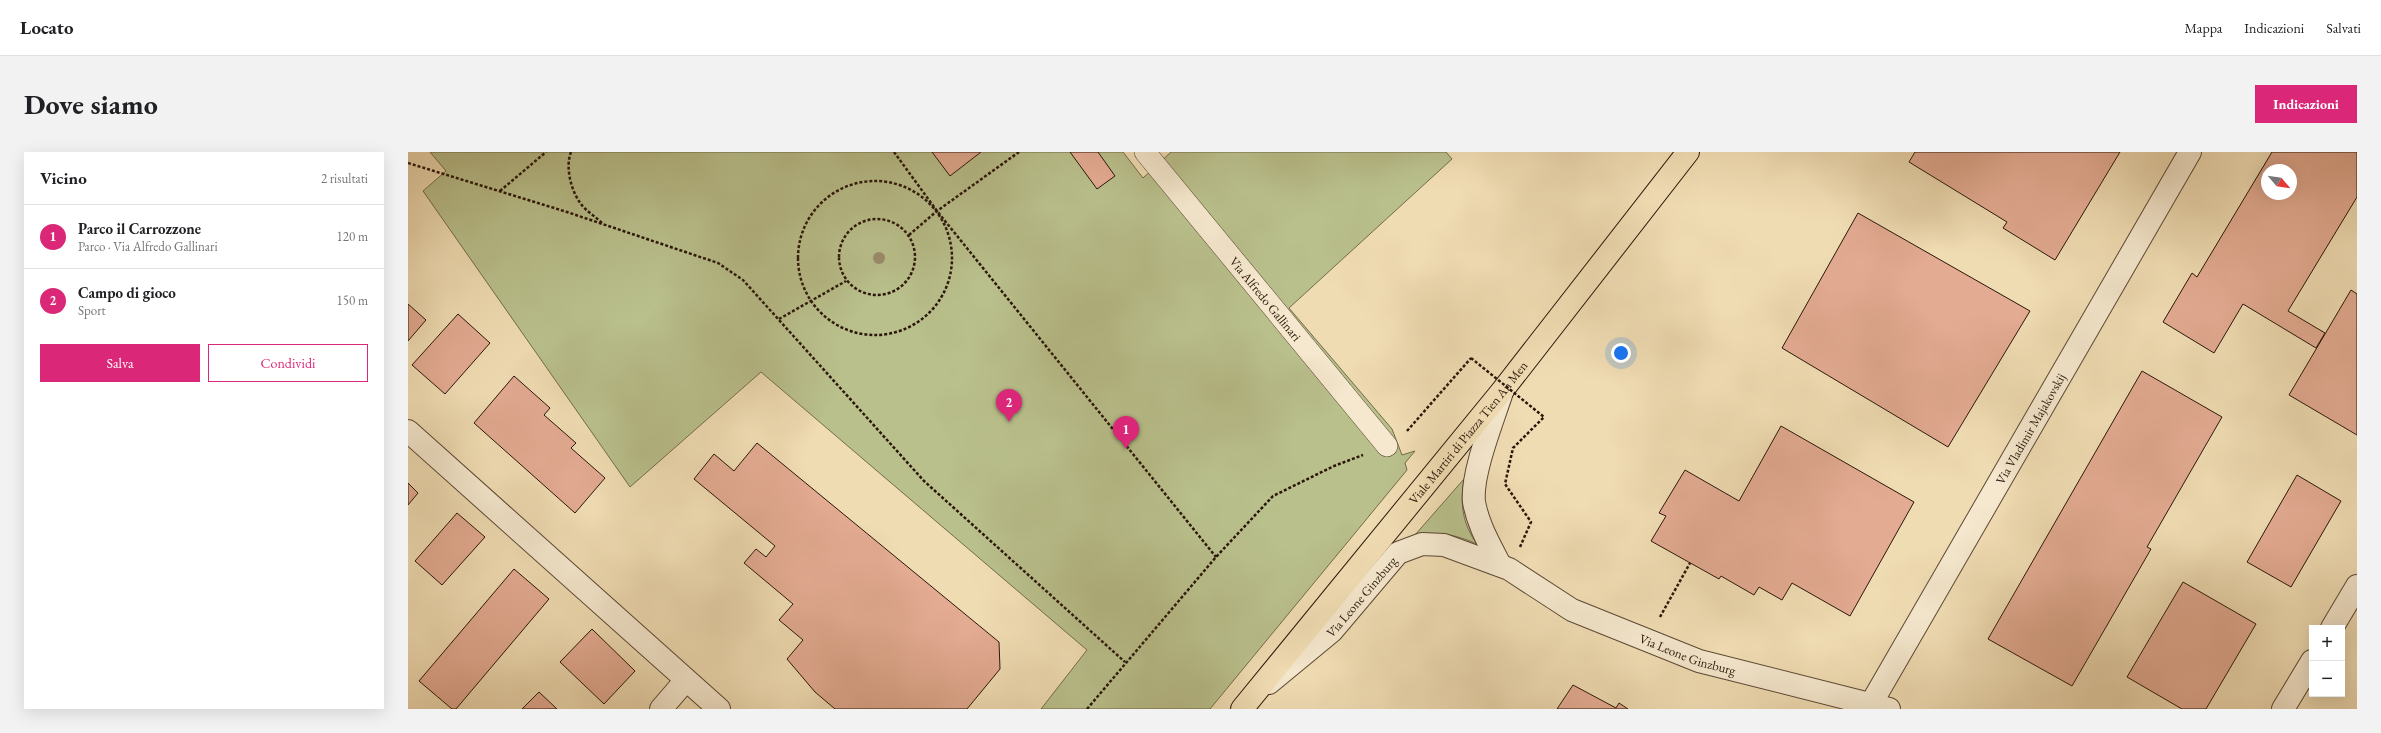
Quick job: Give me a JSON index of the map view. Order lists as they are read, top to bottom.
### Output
{
  "streets": {
    "main road": ["Viale Martiri di Piazza Tien An Men"],
    "street": ["Via Alfredo Gallinari", "Via Vladimir Majakovskij", "Via Leone Ginzburg"]
  },
  "crossings": [
    ["Via Vladimir Majakovskij", "Via Leone Ginzburg"],
    ["Viale Martiri di Piazza Tien An Men", "Via Leone Ginzburg"]
  ],
  "north": "bottom right",
  "page": {
    "header": "Locato",
    "nav": ["Mappa", "Indicazioni", "Salvati"],
    "buttons": [
      "Indicazioni",
      ["Salva", "Condividi"]
    ],
    "title": "Dove siamo",
    "heading": ["Vicino", "2 risultati"],
    "list": [
      {
        "mark": "1",
        "name": "Parco il Carrozzone",
        "note": "Parco · Via Alfredo Gallinari",
        "value": "120 m"
      },
      {
        "mark": "2",
        "name": "Campo di gioco",
        "note": "Sport",
        "value": "150 m"
      }
    ],
    "pins": ["2", "1"],
    "map_buttons": ["+", "−"]
  }
}
